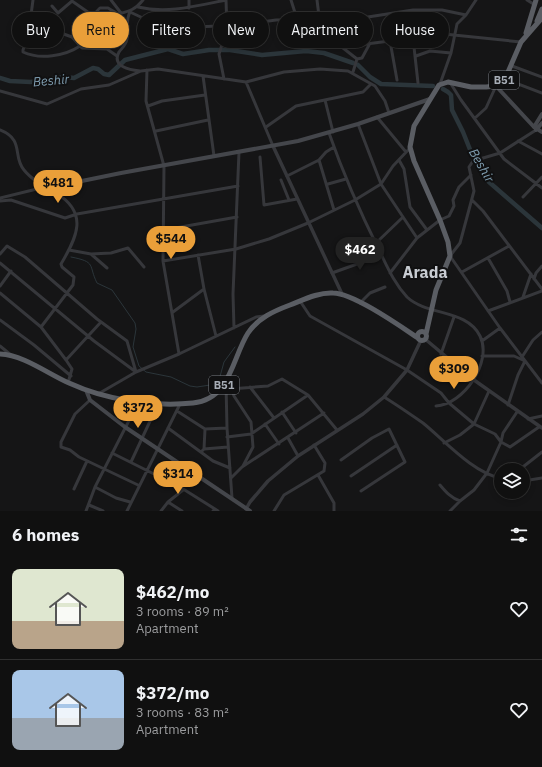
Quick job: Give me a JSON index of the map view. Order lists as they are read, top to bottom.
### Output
{
  "streets": {
    "highway": ["B51"]
  },
  "districts": ["Arada"],
  "water": ["Beshir"],
  "page": {
    "chip": [
      "Buy",
      "Rent",
      "Filters",
      "New",
      "Apartment",
      "House"
    ],
    "price": [
      "$481",
      "$544",
      "$462",
      "$309",
      "$372",
      "$314"
    ],
    "heading": "6 homes",
    "list": [
      {
        "name": "$462/mo",
        "note": "3 rooms · 89 m² · Apartment"
      },
      {
        "name": "$372/mo",
        "note": "3 rooms · 83 m² · Apartment"
      }
    ]
  }
}
